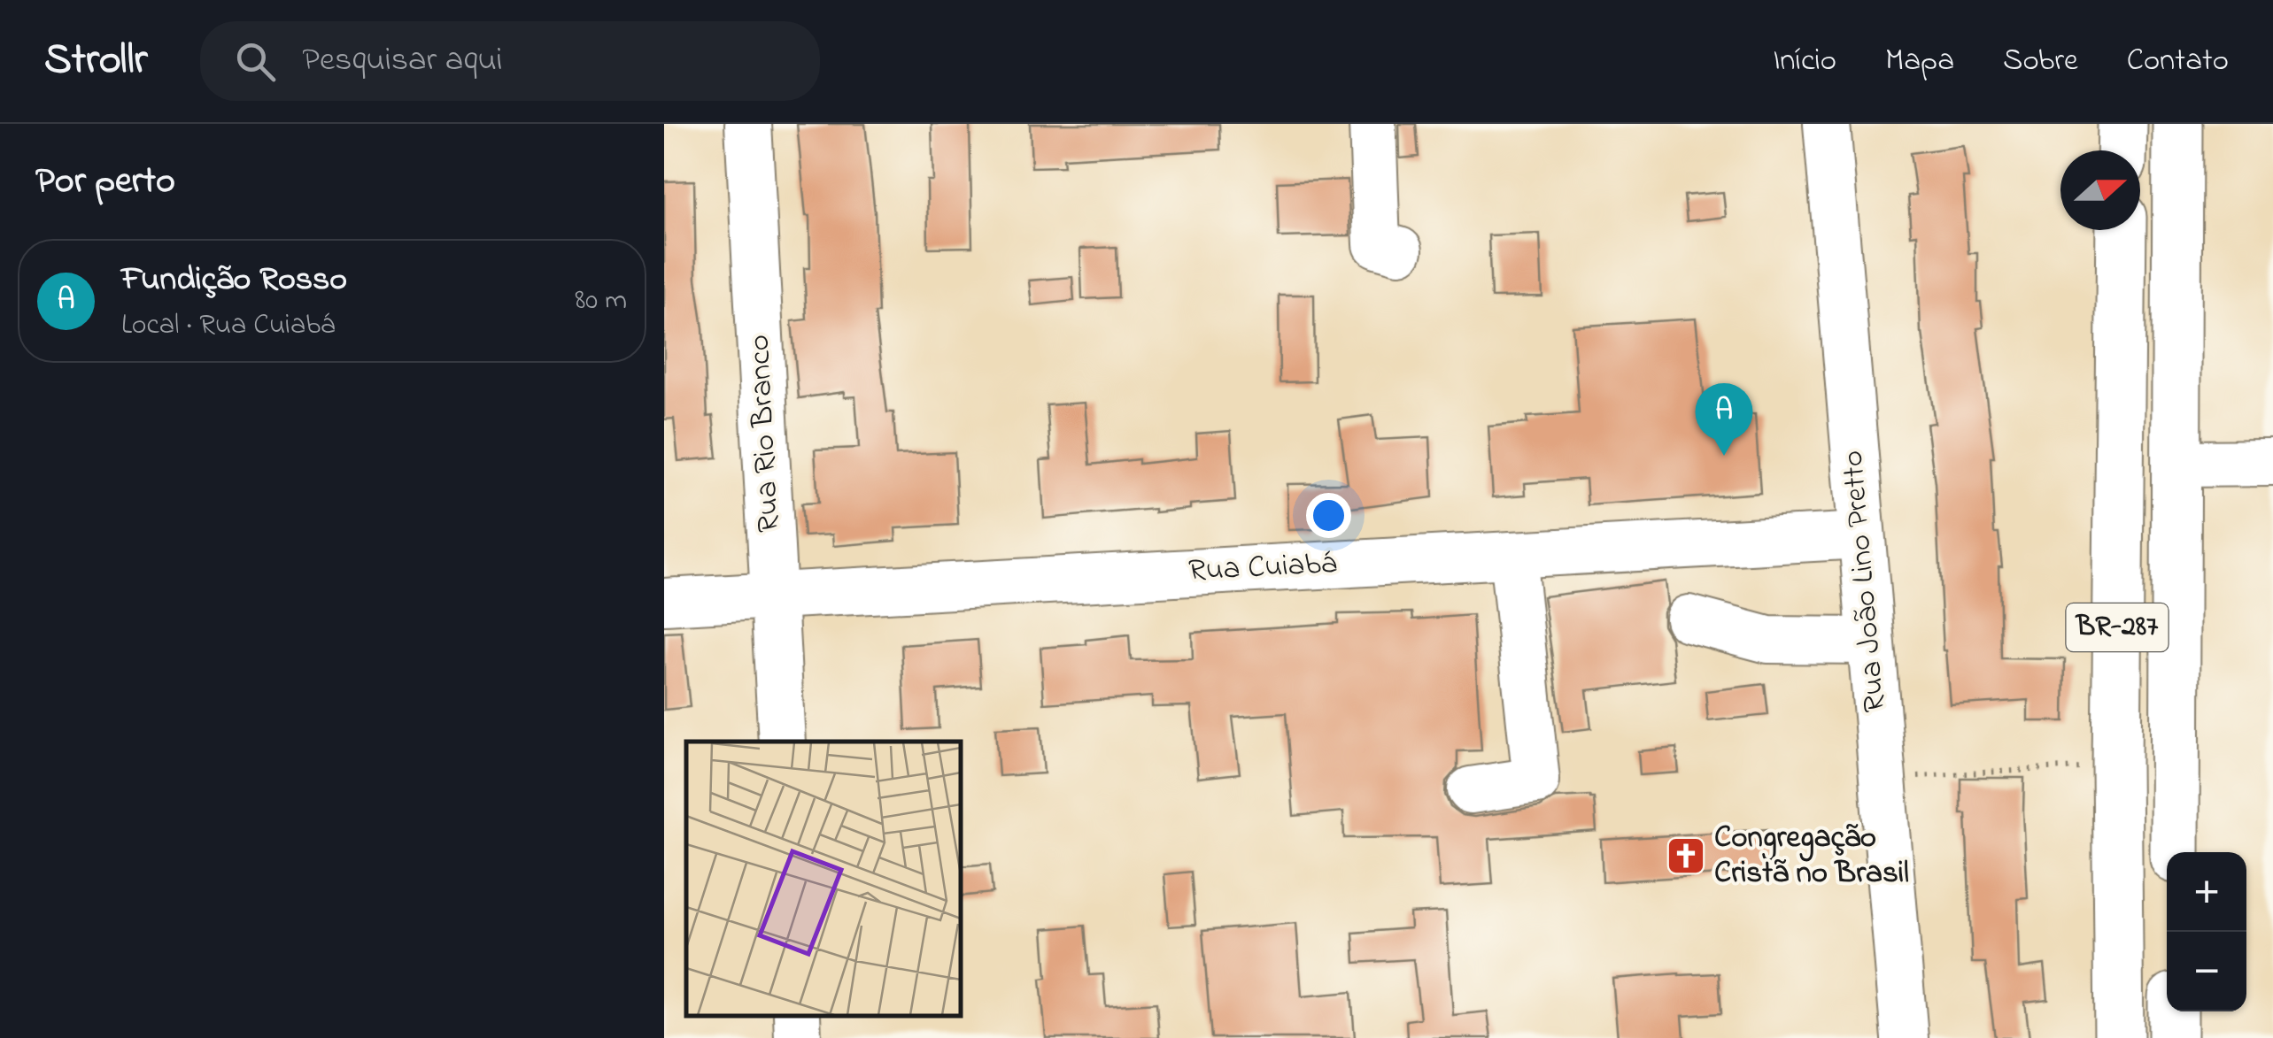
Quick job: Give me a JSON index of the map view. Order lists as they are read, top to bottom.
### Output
{
  "streets": {
    "highway": ["BR-287"],
    "street": ["Rua Rio Branco", "Rua Cuiabá", "Rua João Lino Pretto"]
  },
  "crossings": [
    ["Rua Rio Branco", "Rua Cuiabá"],
    ["Rua Cuiabá", "Rua João Lino Pretto"]
  ],
  "places": {
    "church": ["Congregação Cristã no Brasil"]
  },
  "north": "right",
  "page": {
    "header": "Strollr",
    "search": "Pesquisar aqui",
    "nav": [
      "Início",
      "Mapa",
      "Sobre",
      "Contato"
    ],
    "heading": "Por perto",
    "list": [
      {
        "mark": "A",
        "name": "Fundição Rosso",
        "note": "Local · Rua Cuiabá",
        "value": "80 m"
      }
    ],
    "pins": "A",
    "map_buttons": ["+", "−"]
  }
}
